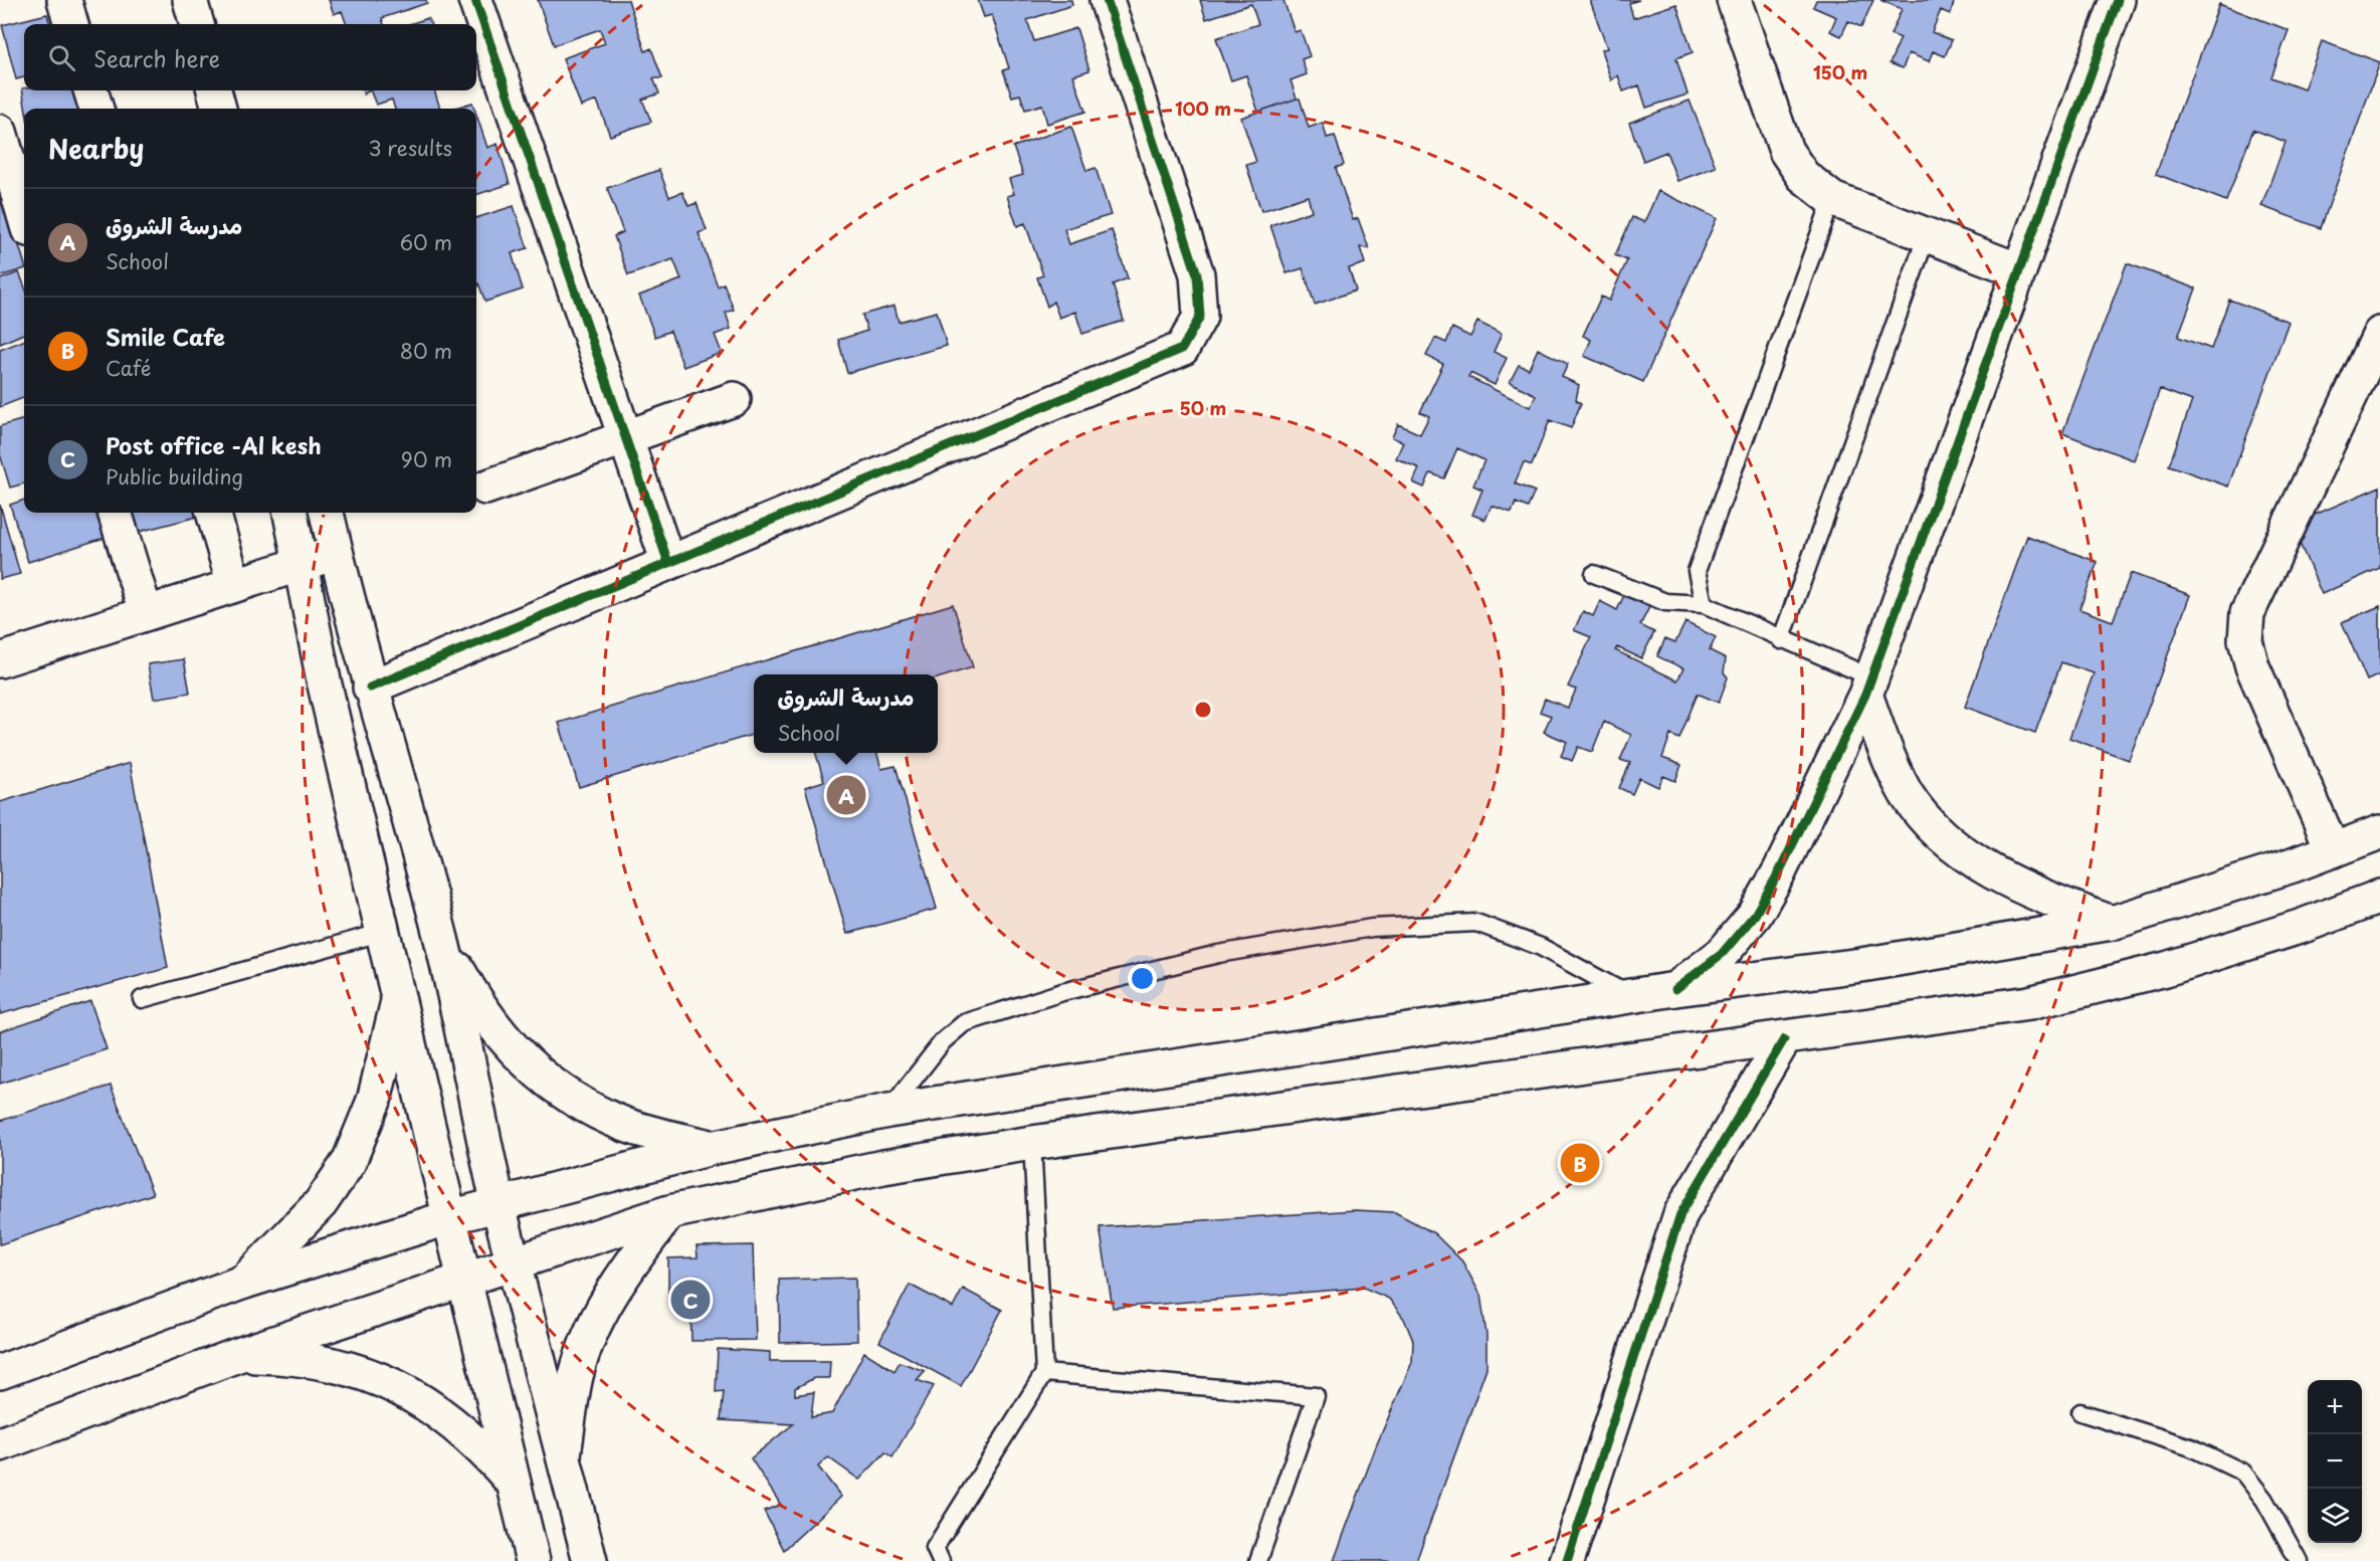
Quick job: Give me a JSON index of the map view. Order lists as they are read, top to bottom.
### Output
{
  "page": {
    "search": "Search here",
    "heading": ["Nearby", "3 results"],
    "list": [
      {
        "mark": "A",
        "name": "مدرسة الشروق",
        "note": "School",
        "value": "60 m"
      },
      {
        "mark": "B",
        "name": "Smile Cafe",
        "note": "Café",
        "value": "80 m"
      },
      {
        "mark": "C",
        "name": "Post office -Al kesh",
        "note": "Public building",
        "value": "90 m"
      }
    ],
    "popup": ["مدرسة الشروق", "School"],
    "pins": ["A", "B", "C"],
    "map_buttons": ["+", "−"]
  },
  "rings": ["150 m", "100 m", "50 m"]
}
